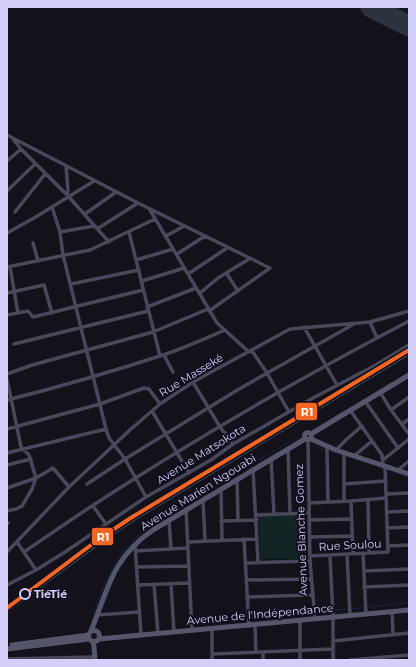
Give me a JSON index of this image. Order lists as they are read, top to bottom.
{
  "streets": {
    "street": [
      "Rue Masseké",
      "Avenue Matsokota",
      "Avenue Marien Ngouabi",
      "Avenue Blanche Gomez",
      "Rue Soulou",
      "Avenue de l'Indépendance"
    ]
  },
  "crossings": [
    ["Avenue Marien Ngouabi", "Avenue Blanche Gomez"],
    ["Avenue Blanche Gomez", "Rue Soulou"],
    ["Avenue Blanche Gomez", "Avenue de l'Indépendance"]
  ],
  "places": ["TiéTié"],
  "lines": ["transit line R1"]
}
